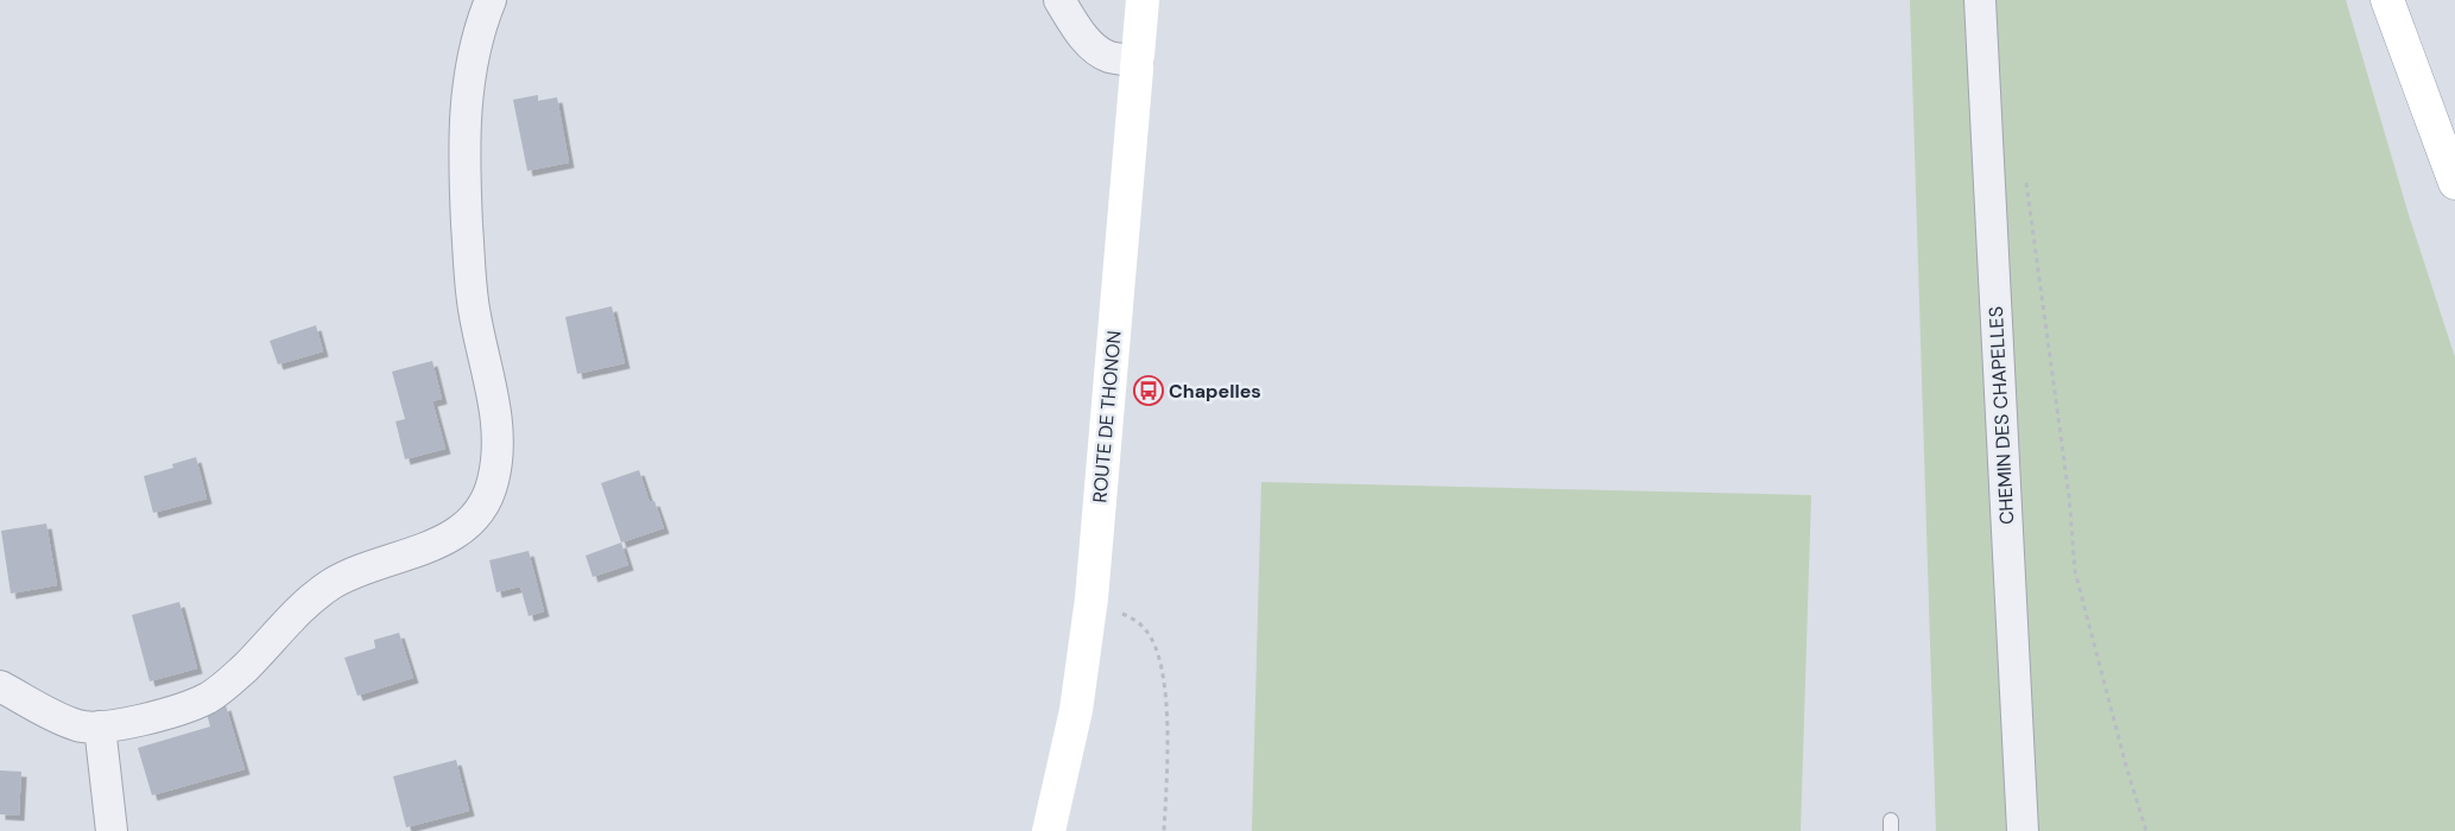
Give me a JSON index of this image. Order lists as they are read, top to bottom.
{
  "streets": {
    "main road": ["ROUTE DE THONON"],
    "street": ["CHEMIN DES CHAPELLES"]
  },
  "places": {
    "bus stop": ["Chapelles"]
  }
}
